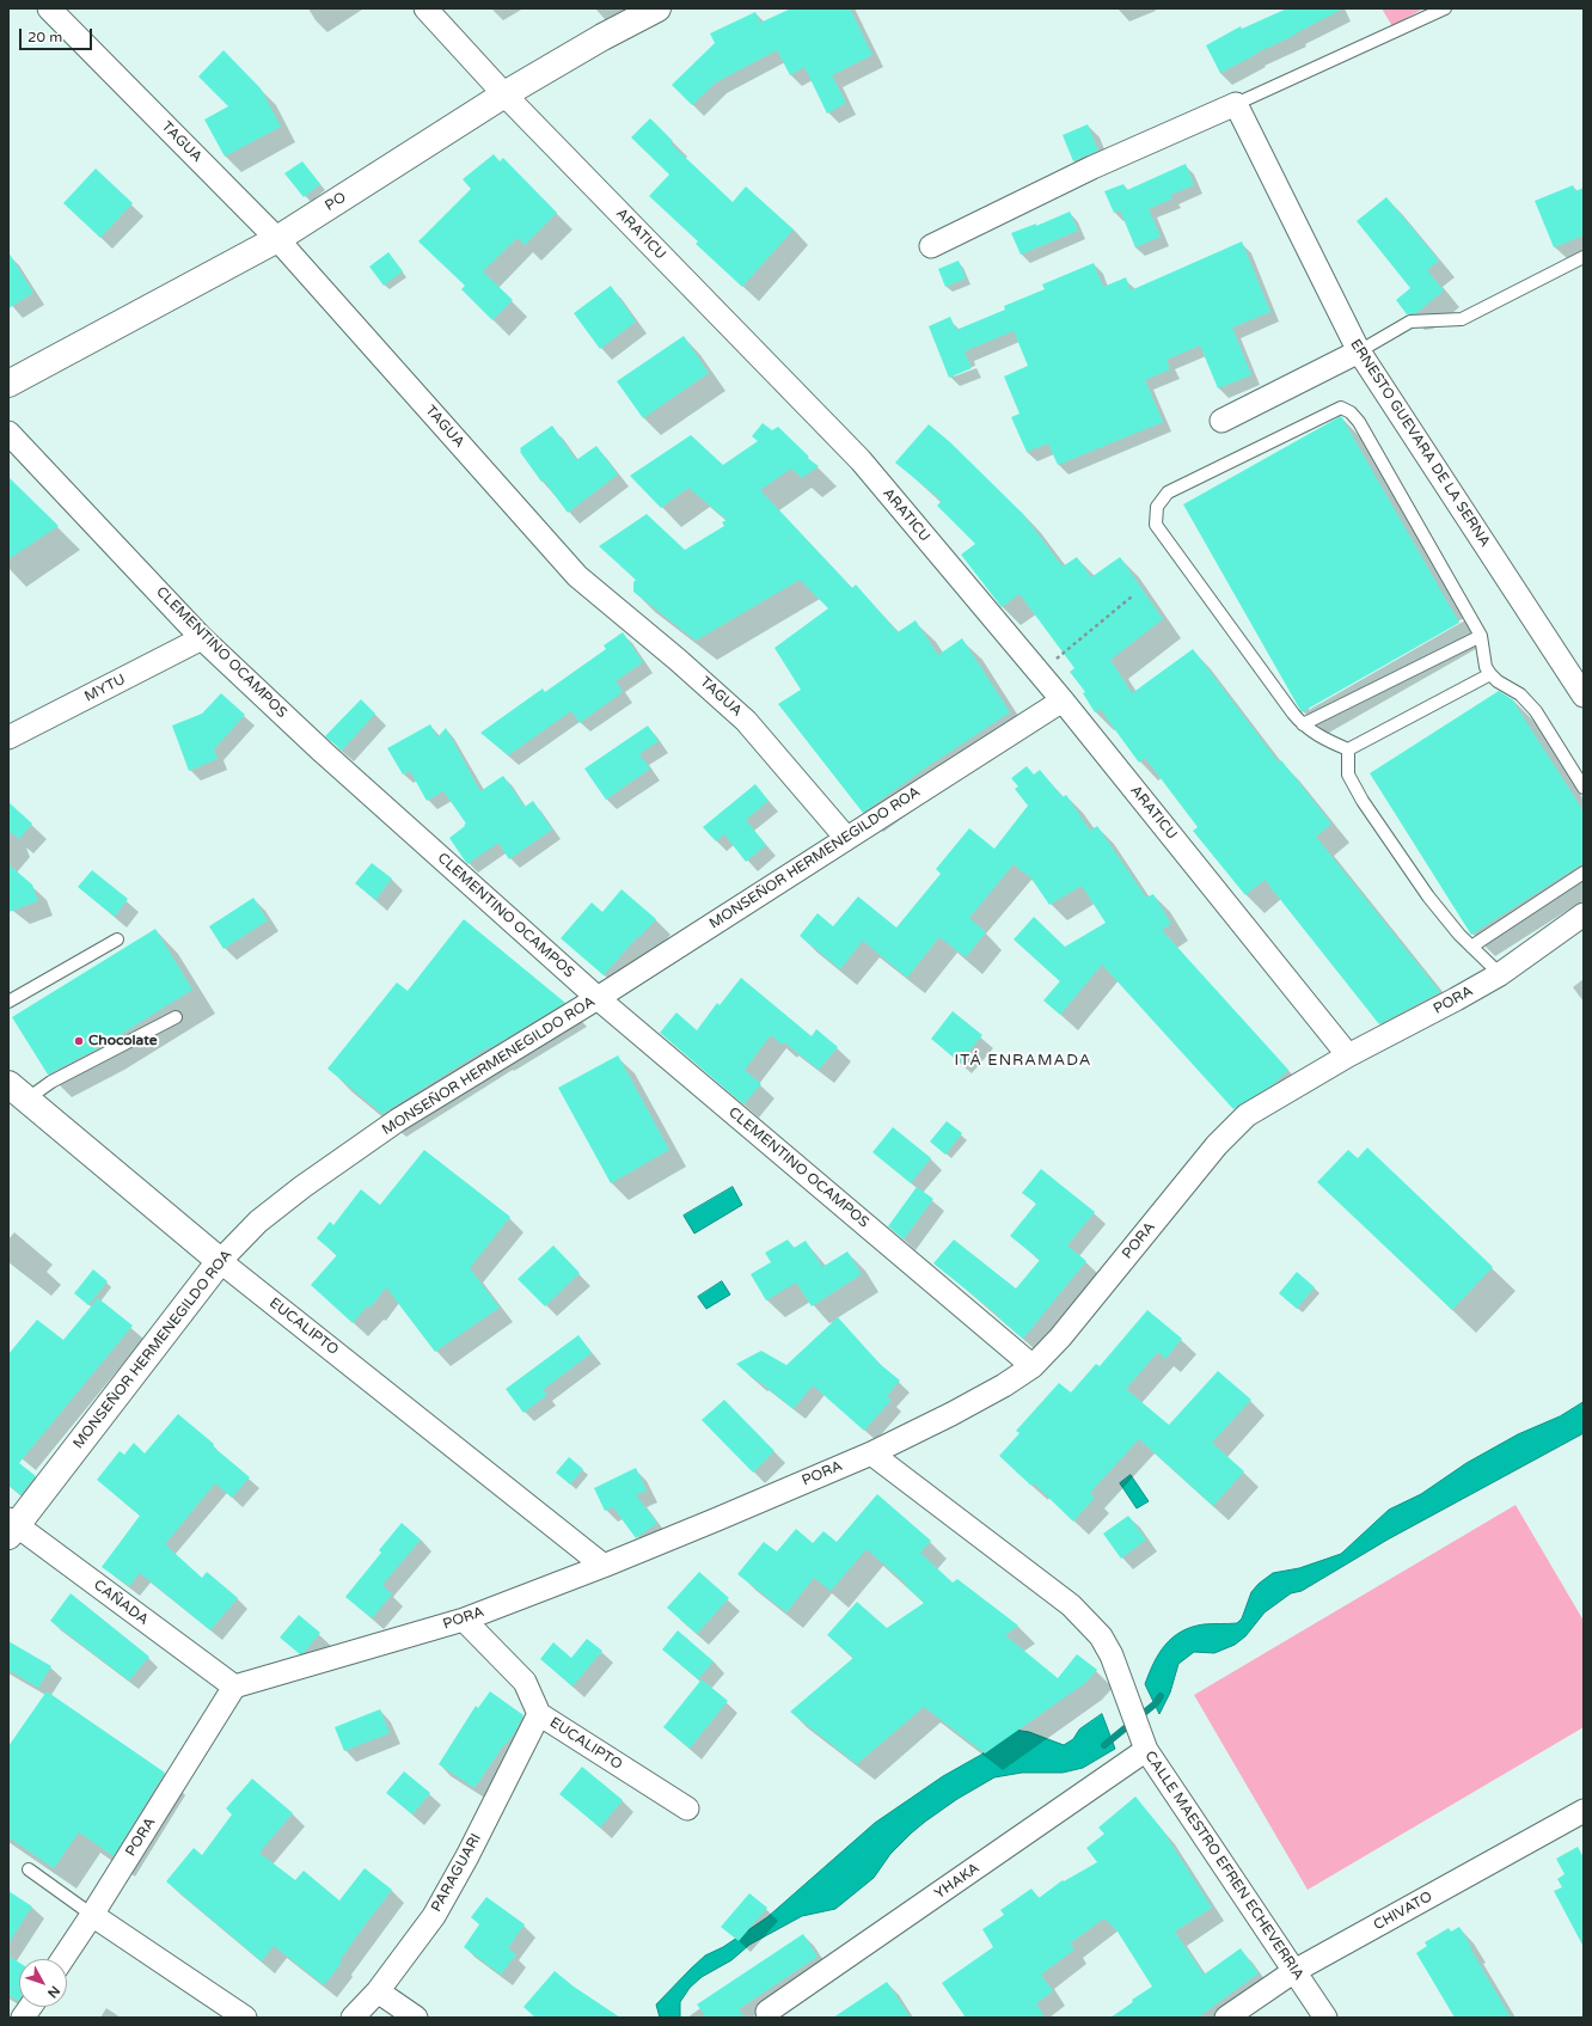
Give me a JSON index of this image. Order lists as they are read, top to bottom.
{
  "streets": {
    "street": [
      "TAGUA",
      "PO",
      "ARATICU",
      "ERNESTO GUEVARA DE LA SERNA",
      "CLEMENTINO OCAMPOS",
      "MYTU",
      "MONSEÑOR HERMENEGILDO ROA",
      "PORA",
      "EUCALIPTO",
      "CAÑADA",
      "CALLE MAESTRO EFREN ECHEVERRIA",
      "PARAGUARI",
      "YHAKA",
      "CHIVATO"
    ]
  },
  "crossings": [
    ["TAGUA", "PO"],
    ["TAGUA", "MONSEÑOR HERMENEGILDO ROA"],
    ["PO", "ARATICU"],
    ["ARATICU", "MONSEÑOR HERMENEGILDO ROA"],
    ["ARATICU", "PORA"],
    ["CLEMENTINO OCAMPOS", "MYTU"],
    ["CLEMENTINO OCAMPOS", "MONSEÑOR HERMENEGILDO ROA"],
    ["CLEMENTINO OCAMPOS", "PORA"],
    ["MONSEÑOR HERMENEGILDO ROA", "EUCALIPTO"],
    ["MONSEÑOR HERMENEGILDO ROA", "CAÑADA"],
    ["PORA", "EUCALIPTO"],
    ["PORA", "CAÑADA"],
    ["PORA", "CALLE MAESTRO EFREN ECHEVERRIA"],
    ["EUCALIPTO", "PARAGUARI"],
    ["CALLE MAESTRO EFREN ECHEVERRIA", "YHAKA"],
    ["CALLE MAESTRO EFREN ECHEVERRIA", "CHIVATO"]
  ],
  "districts": ["ITÁ ENRAMADA"],
  "places": ["Chocolate"],
  "scale_bar": "20 m",
  "north": "bottom right"
}
